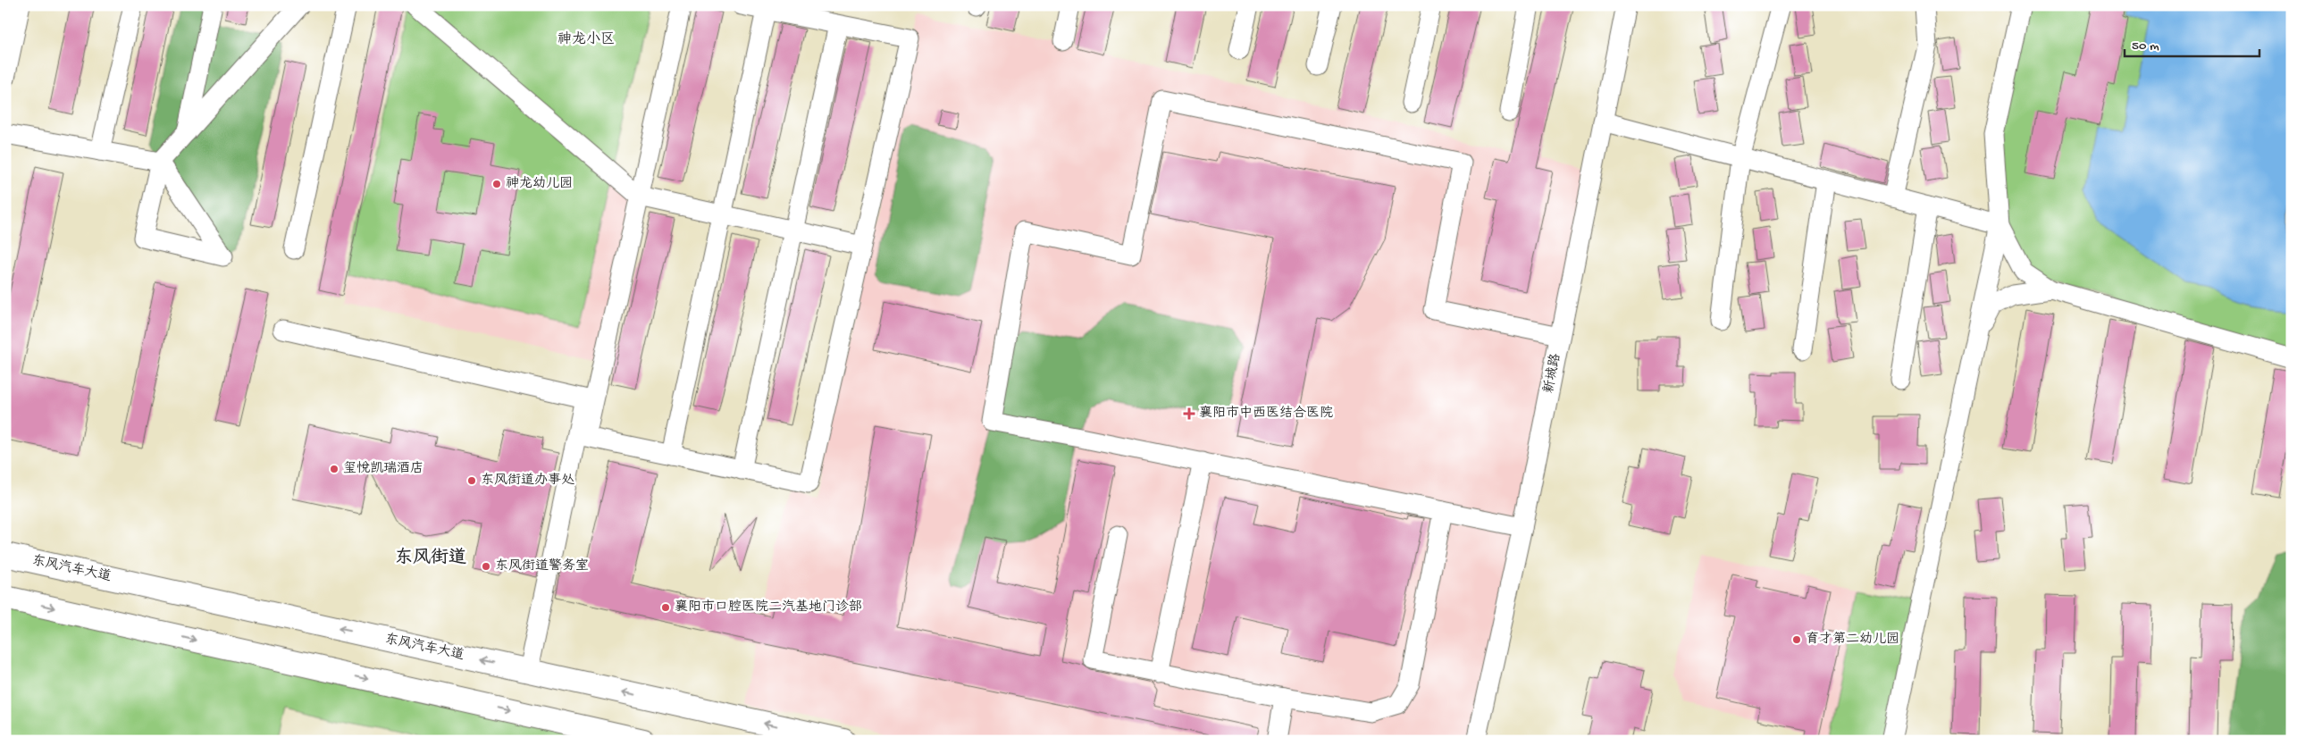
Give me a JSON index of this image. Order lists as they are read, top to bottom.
{
  "streets": {
    "main road": ["东风汽车大道"],
    "street": ["新城路"]
  },
  "districts": ["神龙小区", "东风街道"],
  "places": {
    "other": [
      "神龙幼儿园",
      "玺悦凯瑞酒店",
      "东风街道办事处",
      "东风街道警务室",
      "襄阳市口腔医院二汽基地门诊部",
      "育才第二幼儿园"
    ],
    "health": ["襄阳市中西医结合医院"]
  },
  "scale_bar": "50 m"
}
